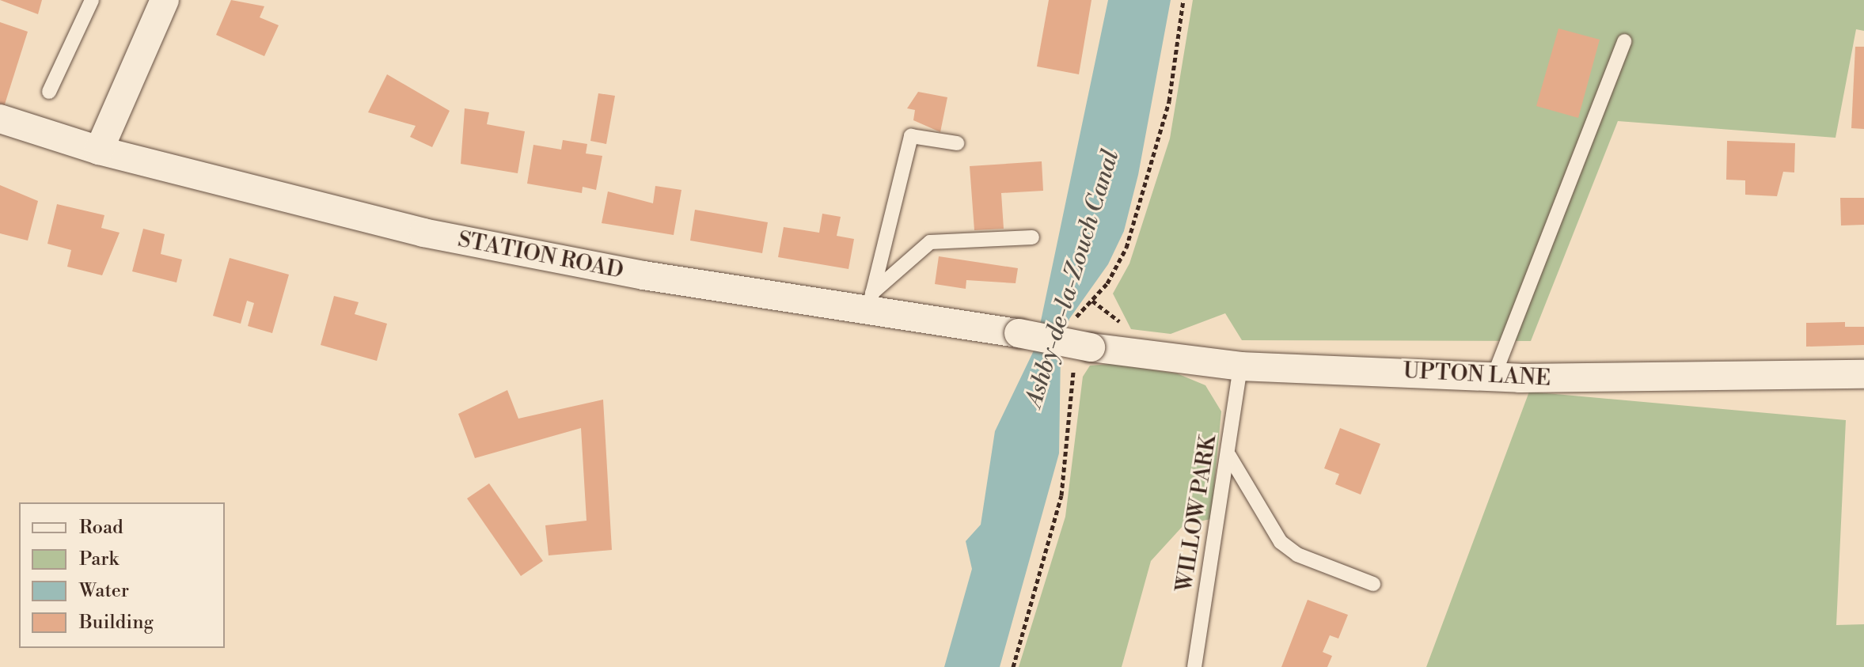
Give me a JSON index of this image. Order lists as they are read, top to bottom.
{
  "streets": {
    "street": ["STATION ROAD", "UPTON LANE"],
    "lane": ["WILLOW PARK"]
  },
  "crossings": [
    ["STATION ROAD", "UPTON LANE"],
    ["UPTON LANE", "WILLOW PARK"]
  ],
  "water": ["Ashby-de-la-Zouch Canal"],
  "legend": [
    "Road",
    "Park",
    "Water",
    "Building"
  ]
}
